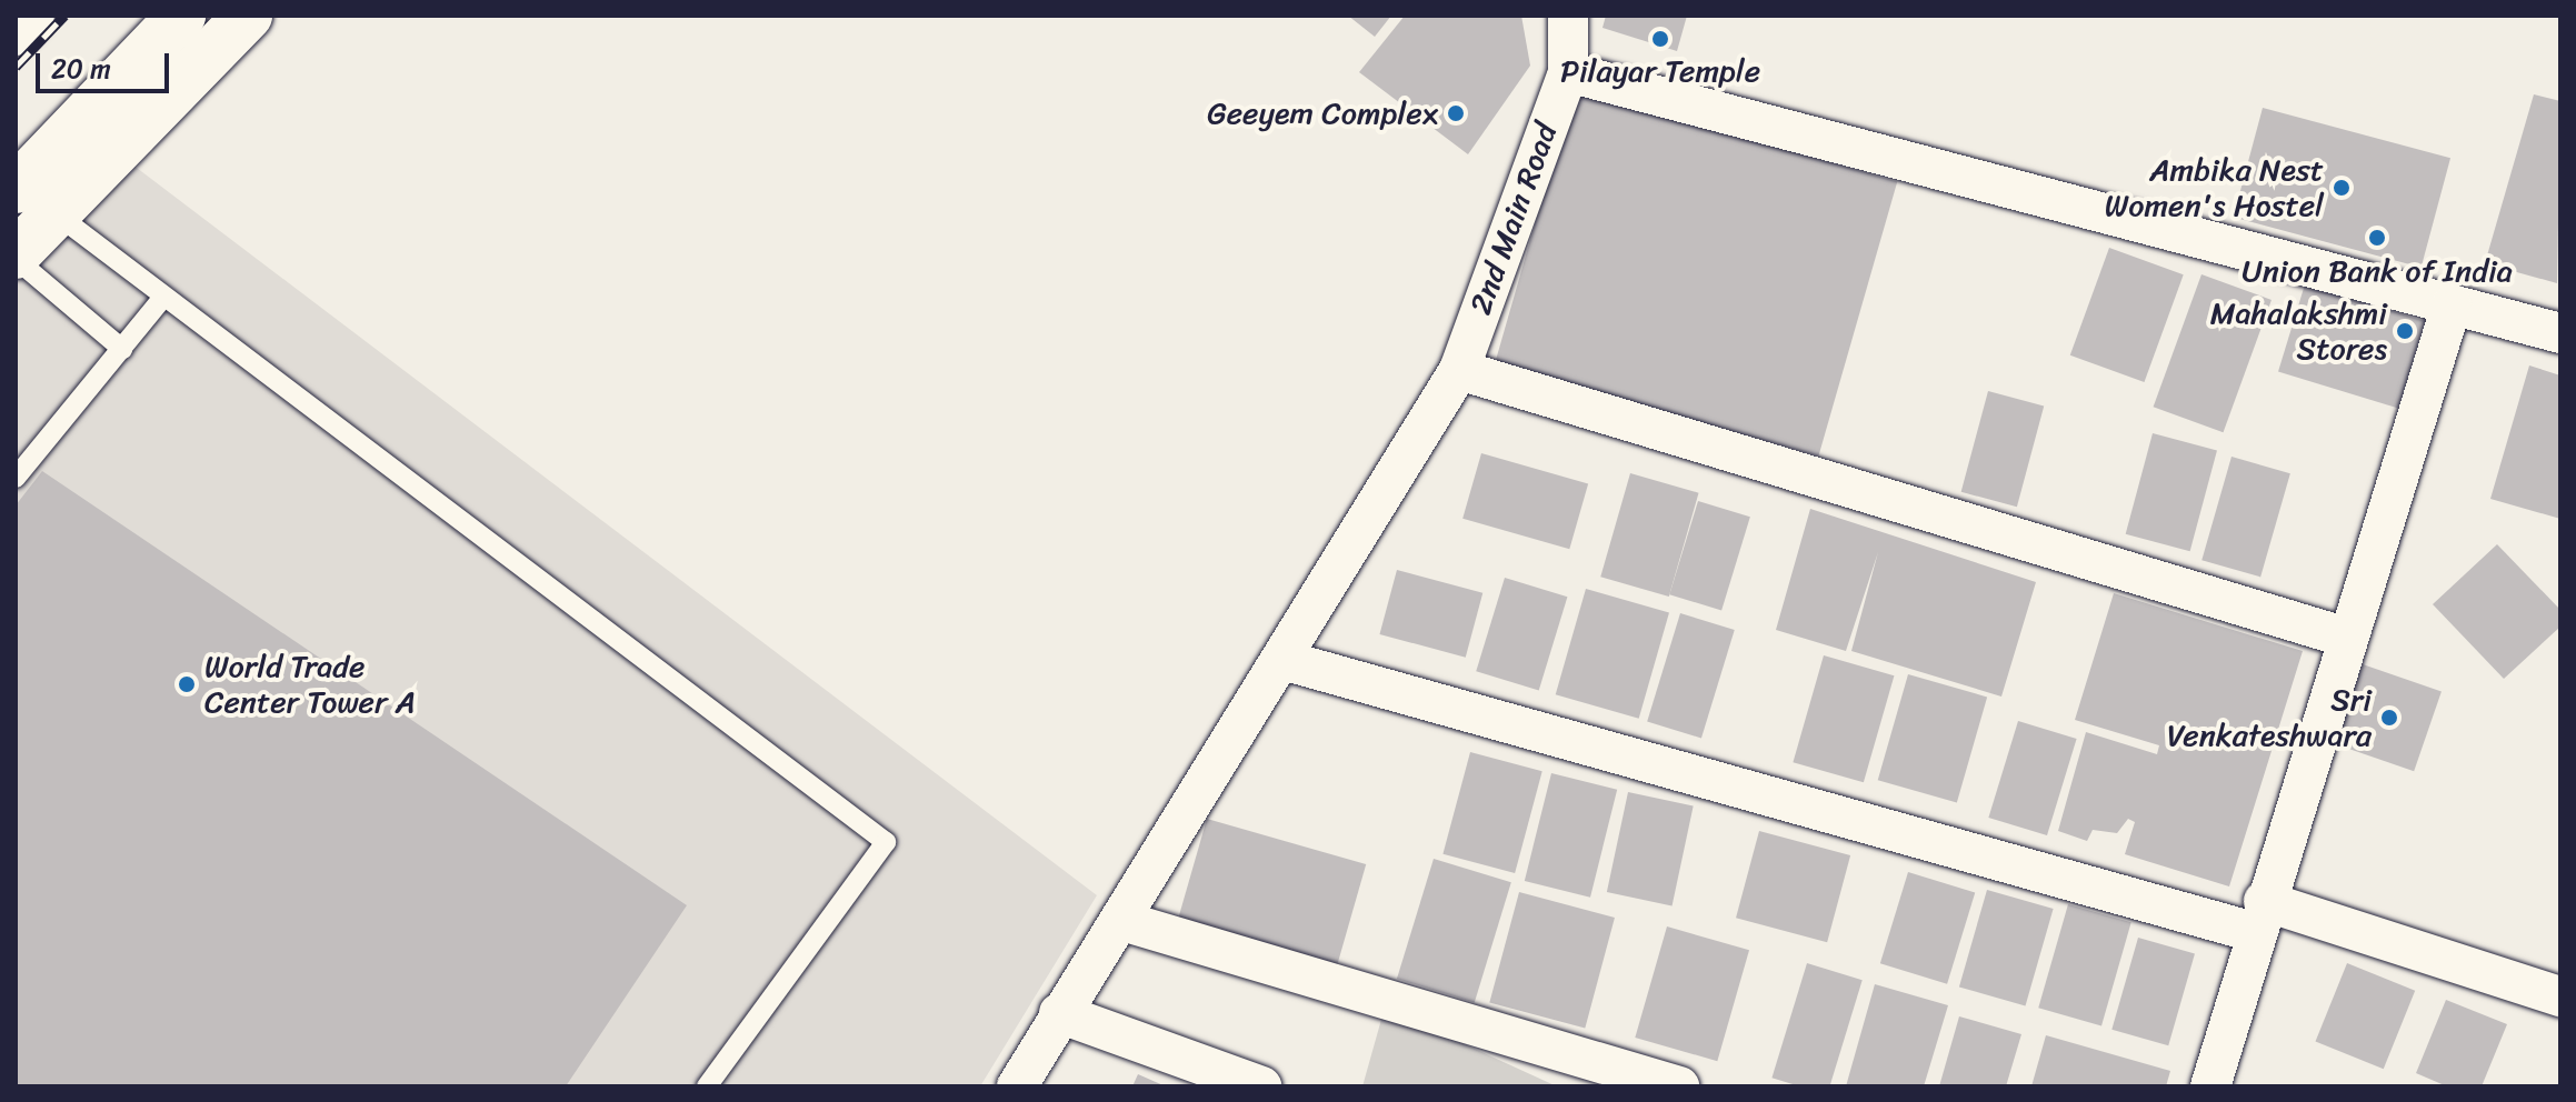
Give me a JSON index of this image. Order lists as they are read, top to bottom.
{
  "streets": {
    "street": ["2nd Main Road"]
  },
  "places": [
    "Pilayar Temple",
    "Geeyem Complex",
    "Ambika Nest Women's Hostel",
    "Union Bank of India",
    "Mahalakshmi Stores",
    "World Trade Center Tower A",
    "Sri Venkateshwara"
  ],
  "scale_bar": "20 m"
}
